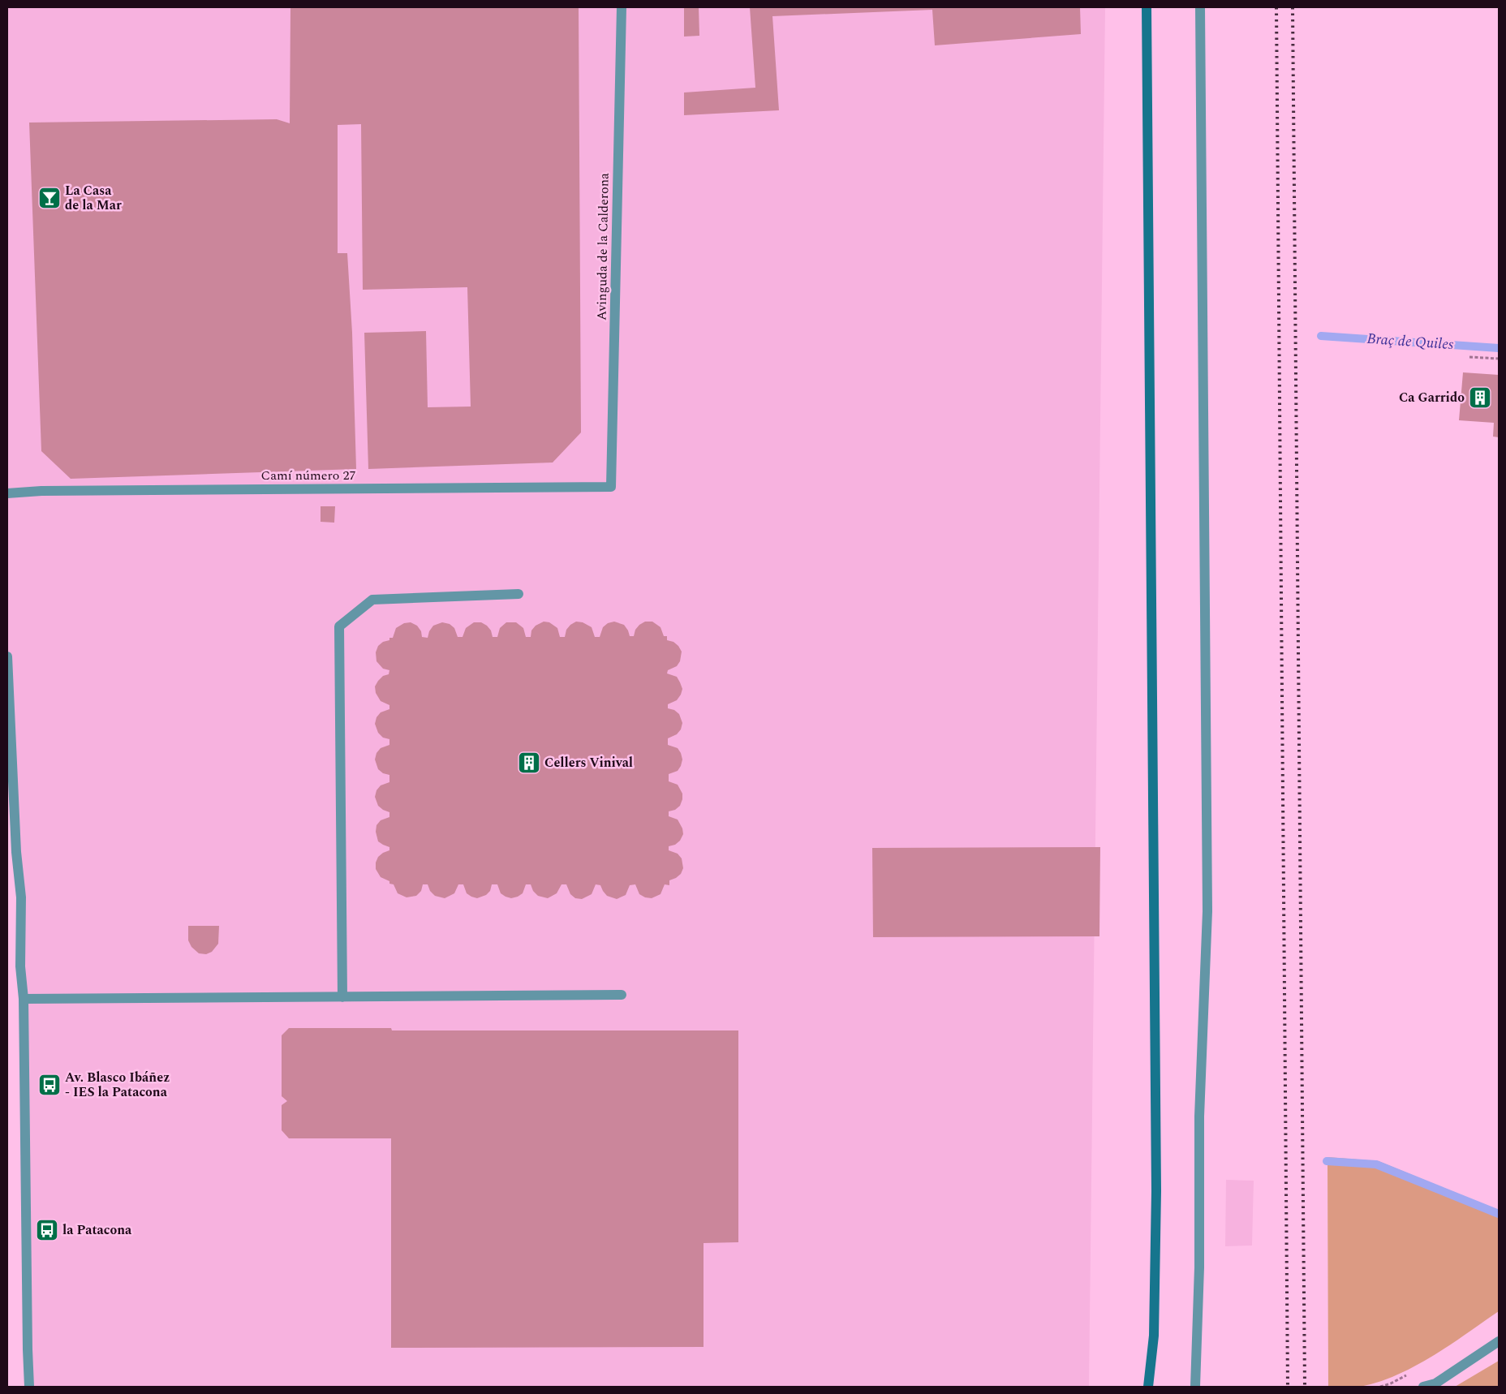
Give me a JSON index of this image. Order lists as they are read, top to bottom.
{
  "streets": {
    "street": ["Avinguda de la Calderona", "Camí número 27"]
  },
  "crossings": [
    ["Avinguda de la Calderona", "Camí número 27"]
  ],
  "water": ["Braç de Quiles"],
  "places": {
    "bar": ["La Casa de la Mar"],
    "building": ["Ca Garrido", "Cellers Vinival"],
    "bus stop": ["Av. Blasco Ibáñez - IES la Patacona", "la Patacona"]
  }
}
